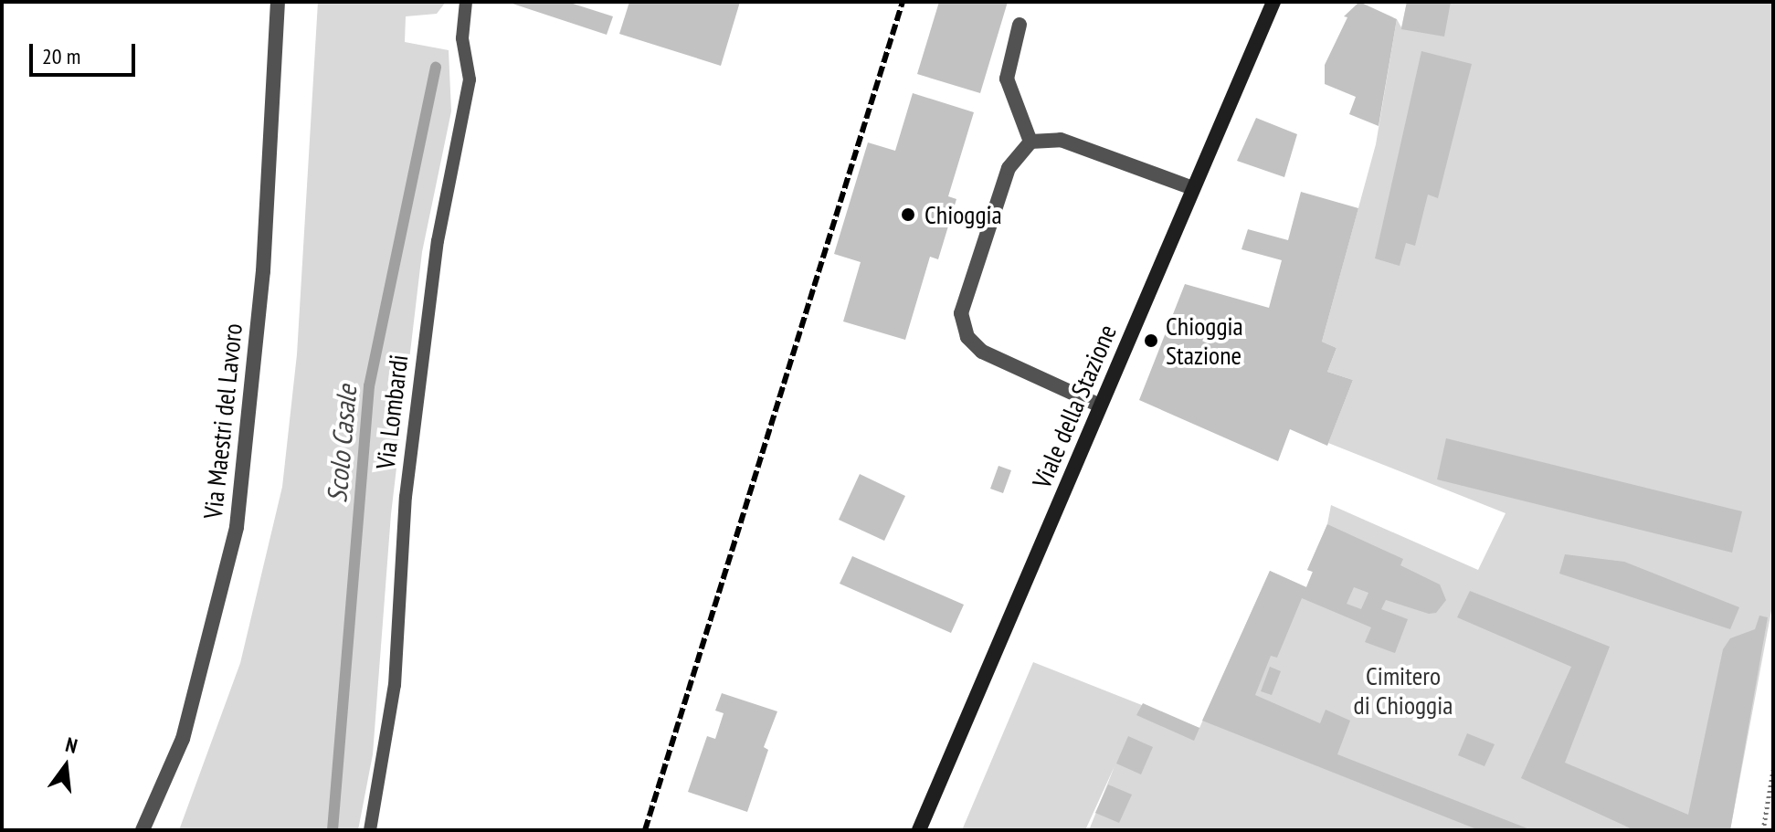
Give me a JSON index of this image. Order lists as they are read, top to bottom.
{
  "streets": {
    "street": ["Viale della Stazione", "Via Maestri del Lavoro"],
    "lane": ["Via Lombardi"]
  },
  "water": ["Scolo Casale"],
  "parks": ["Cimitero di Chioggia"],
  "places": ["Chioggia", "Chioggia Stazione"],
  "scale_bar": "20 m",
  "north": "top"
}
